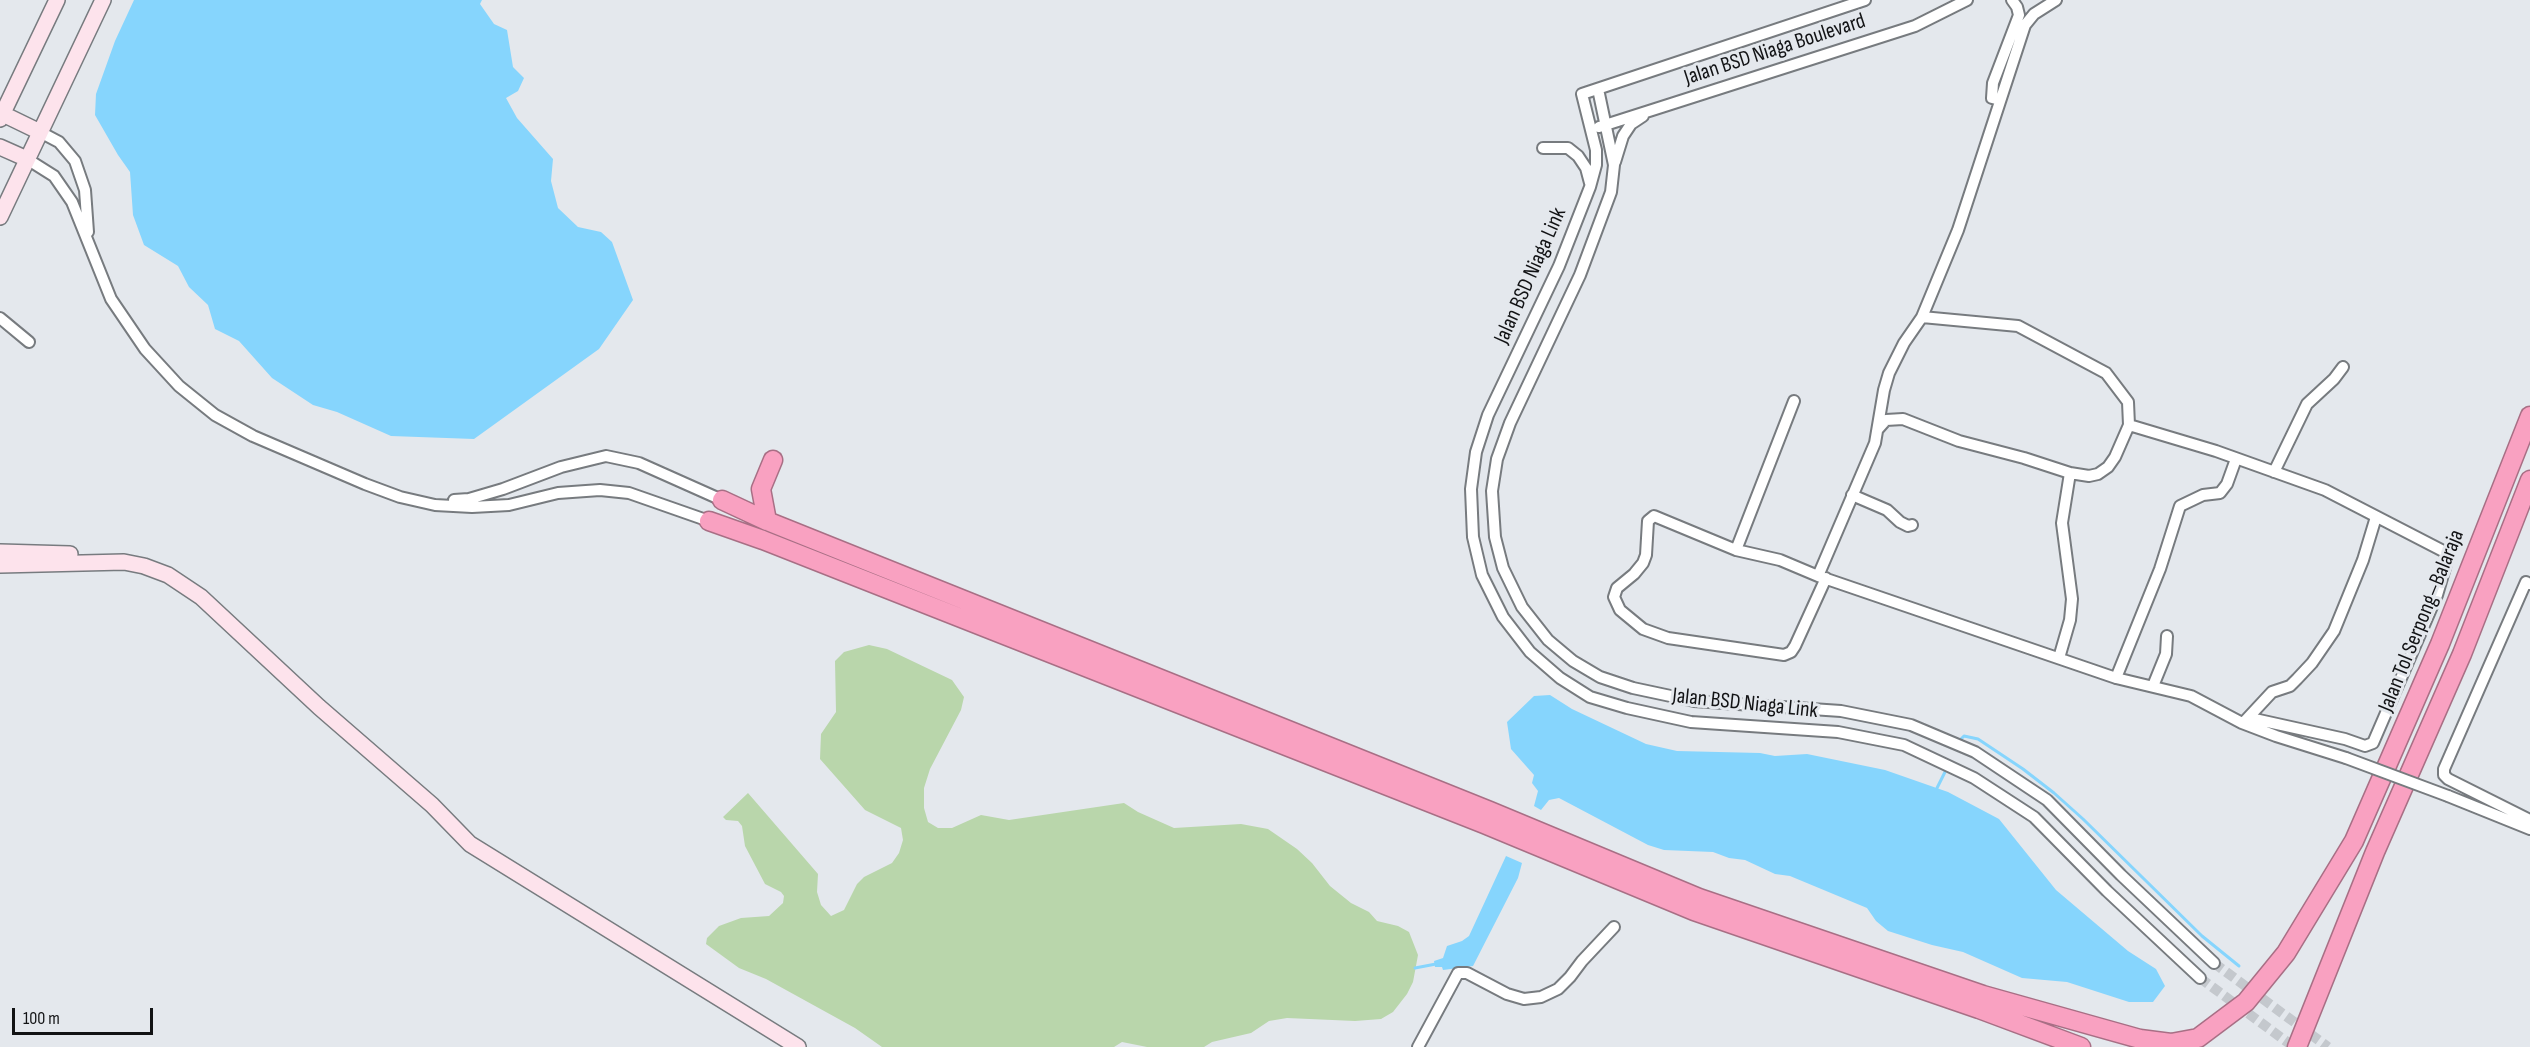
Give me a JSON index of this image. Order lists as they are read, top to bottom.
{
  "streets": {
    "highway": ["Jalan Tol Serpong–Balaraja"],
    "street": ["Jalan BSD Niaga Boulevard", "Jalan BSD Niaga Link"]
  },
  "crossings": [
    ["Jalan BSD Niaga Boulevard", "Jalan BSD Niaga Link"]
  ],
  "scale_bar": "100 m"
}
